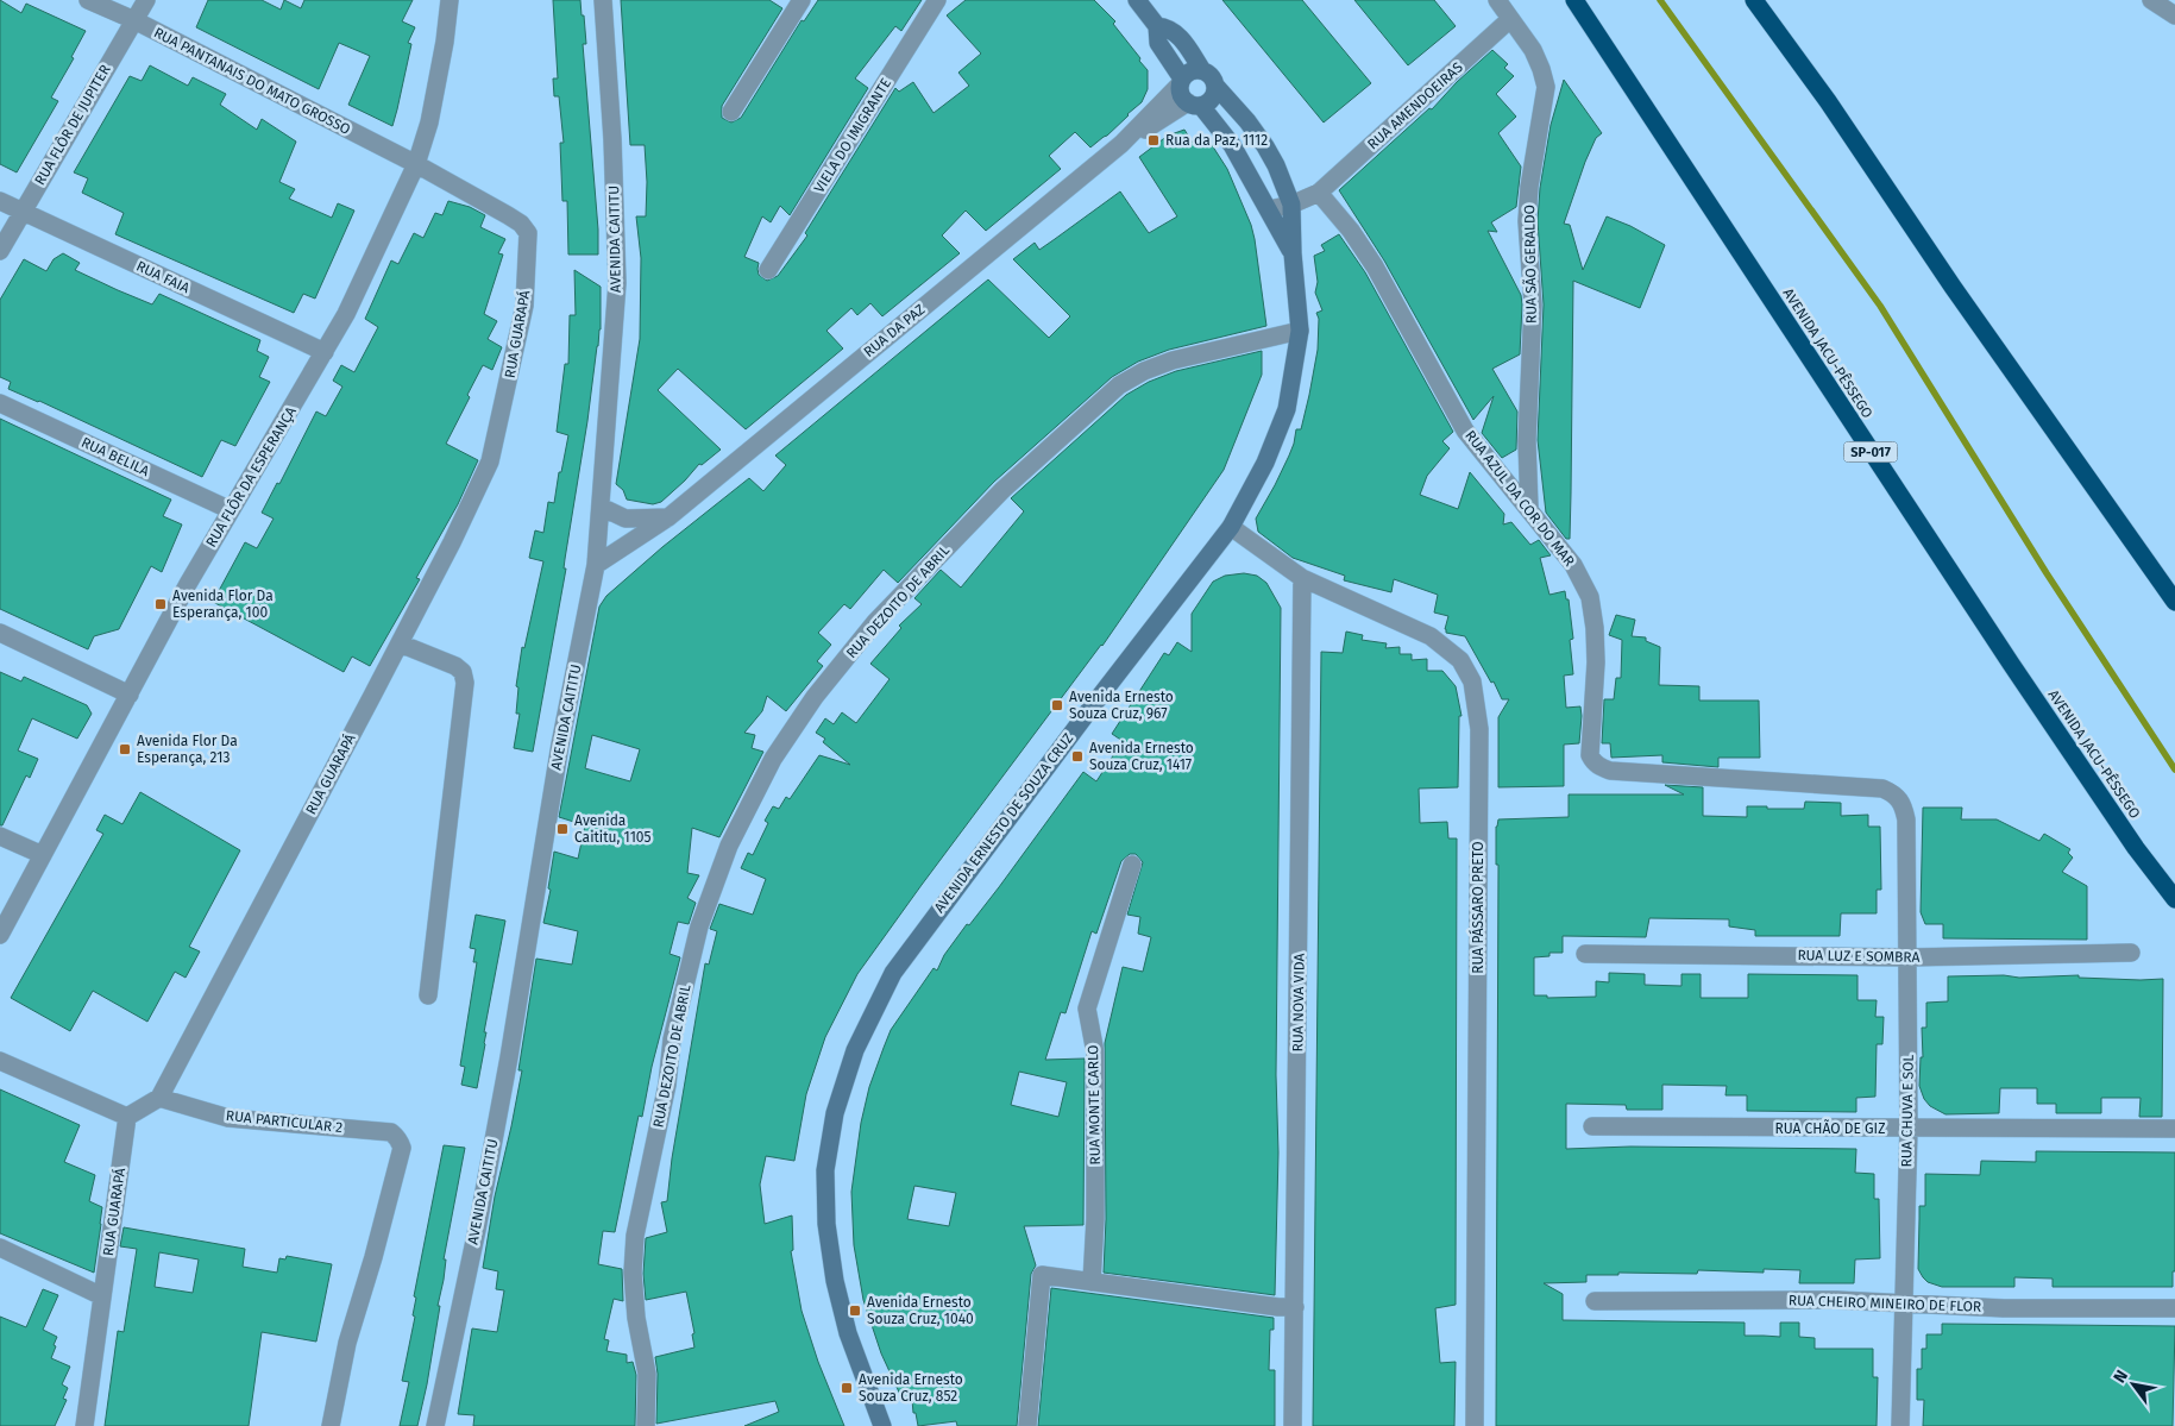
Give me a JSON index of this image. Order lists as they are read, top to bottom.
{
  "streets": {
    "highway": ["AVENIDA JACU-PÊSSEGO", "SP-017"],
    "street": [
      "RUA PANTANAIS DO MATO GROSSO",
      "RUA AMENDOEIRAS",
      "RUA FLÔR DE JUPITER",
      "VIELA DO IMIGRANTE",
      "AVENIDA CAITITU",
      "RUA SÃO GERALDO",
      "RUA FAIA",
      "RUA DA PAZ",
      "RUA GUARAPÁ",
      "RUA BELILA",
      "RUA FLÔR DA ESPERANÇA",
      "RUA AZUL DA COR DO MAR",
      "RUA DEZOITO DE ABRIL",
      "AVENIDA ERNESTO DE SOUZA CRUZ",
      "RUA PÁSSARO PRETO",
      "RUA LUZ E SOMBRA",
      "RUA NOVA VIDA",
      "RUA MONTE CARLO",
      "RUA CHUVA E SOL",
      "RUA PARTICULAR 2",
      "RUA CHÃO DE GIZ",
      "RUA CHEIRO MINEIRO DE FLOR"
    ]
  },
  "crossings": [
    ["RUA PANTANAIS DO MATO GROSSO", "RUA FLÔR DE JUPITER"],
    ["RUA PANTANAIS DO MATO GROSSO", "RUA GUARAPÁ"],
    ["RUA PANTANAIS DO MATO GROSSO", "RUA FLÔR DA ESPERANÇA"],
    ["RUA AMENDOEIRAS", "RUA SÃO GERALDO"],
    ["RUA AMENDOEIRAS", "RUA AZUL DA COR DO MAR"],
    ["RUA FLÔR DE JUPITER", "RUA FAIA"],
    ["AVENIDA CAITITU", "RUA DA PAZ"],
    ["RUA SÃO GERALDO", "RUA AZUL DA COR DO MAR"],
    ["RUA FAIA", "RUA FLÔR DA ESPERANÇA"],
    ["RUA DA PAZ", "AVENIDA ERNESTO DE SOUZA CRUZ"],
    ["RUA GUARAPÁ", "RUA FLÔR DA ESPERANÇA"],
    ["RUA GUARAPÁ", "RUA PARTICULAR 2"],
    ["RUA BELILA", "RUA FLÔR DA ESPERANÇA"],
    ["RUA AZUL DA COR DO MAR", "RUA CHUVA E SOL"],
    ["RUA DEZOITO DE ABRIL", "AVENIDA ERNESTO DE SOUZA CRUZ"],
    ["AVENIDA ERNESTO DE SOUZA CRUZ", "RUA PÁSSARO PRETO"],
    ["RUA PÁSSARO PRETO", "RUA NOVA VIDA"],
    ["RUA LUZ E SOMBRA", "RUA CHUVA E SOL"],
    ["RUA CHUVA E SOL", "RUA CHÃO DE GIZ"],
    ["RUA CHUVA E SOL", "RUA CHEIRO MINEIRO DE FLOR"]
  ],
  "places": {
    "transit": [
      "Rua da Paz, 1112",
      "Avenida Flor Da Esperança, 100",
      "Avenida Ernesto Souza Cruz, 967",
      "Avenida Flor Da Esperança, 213",
      "Avenida Ernesto Souza Cruz, 1417",
      "Avenida Caititu, 1105",
      "Avenida Ernesto Souza Cruz, 1040",
      "Avenida Ernesto Souza Cruz, 852"
    ]
  },
  "north": "top left"
}
